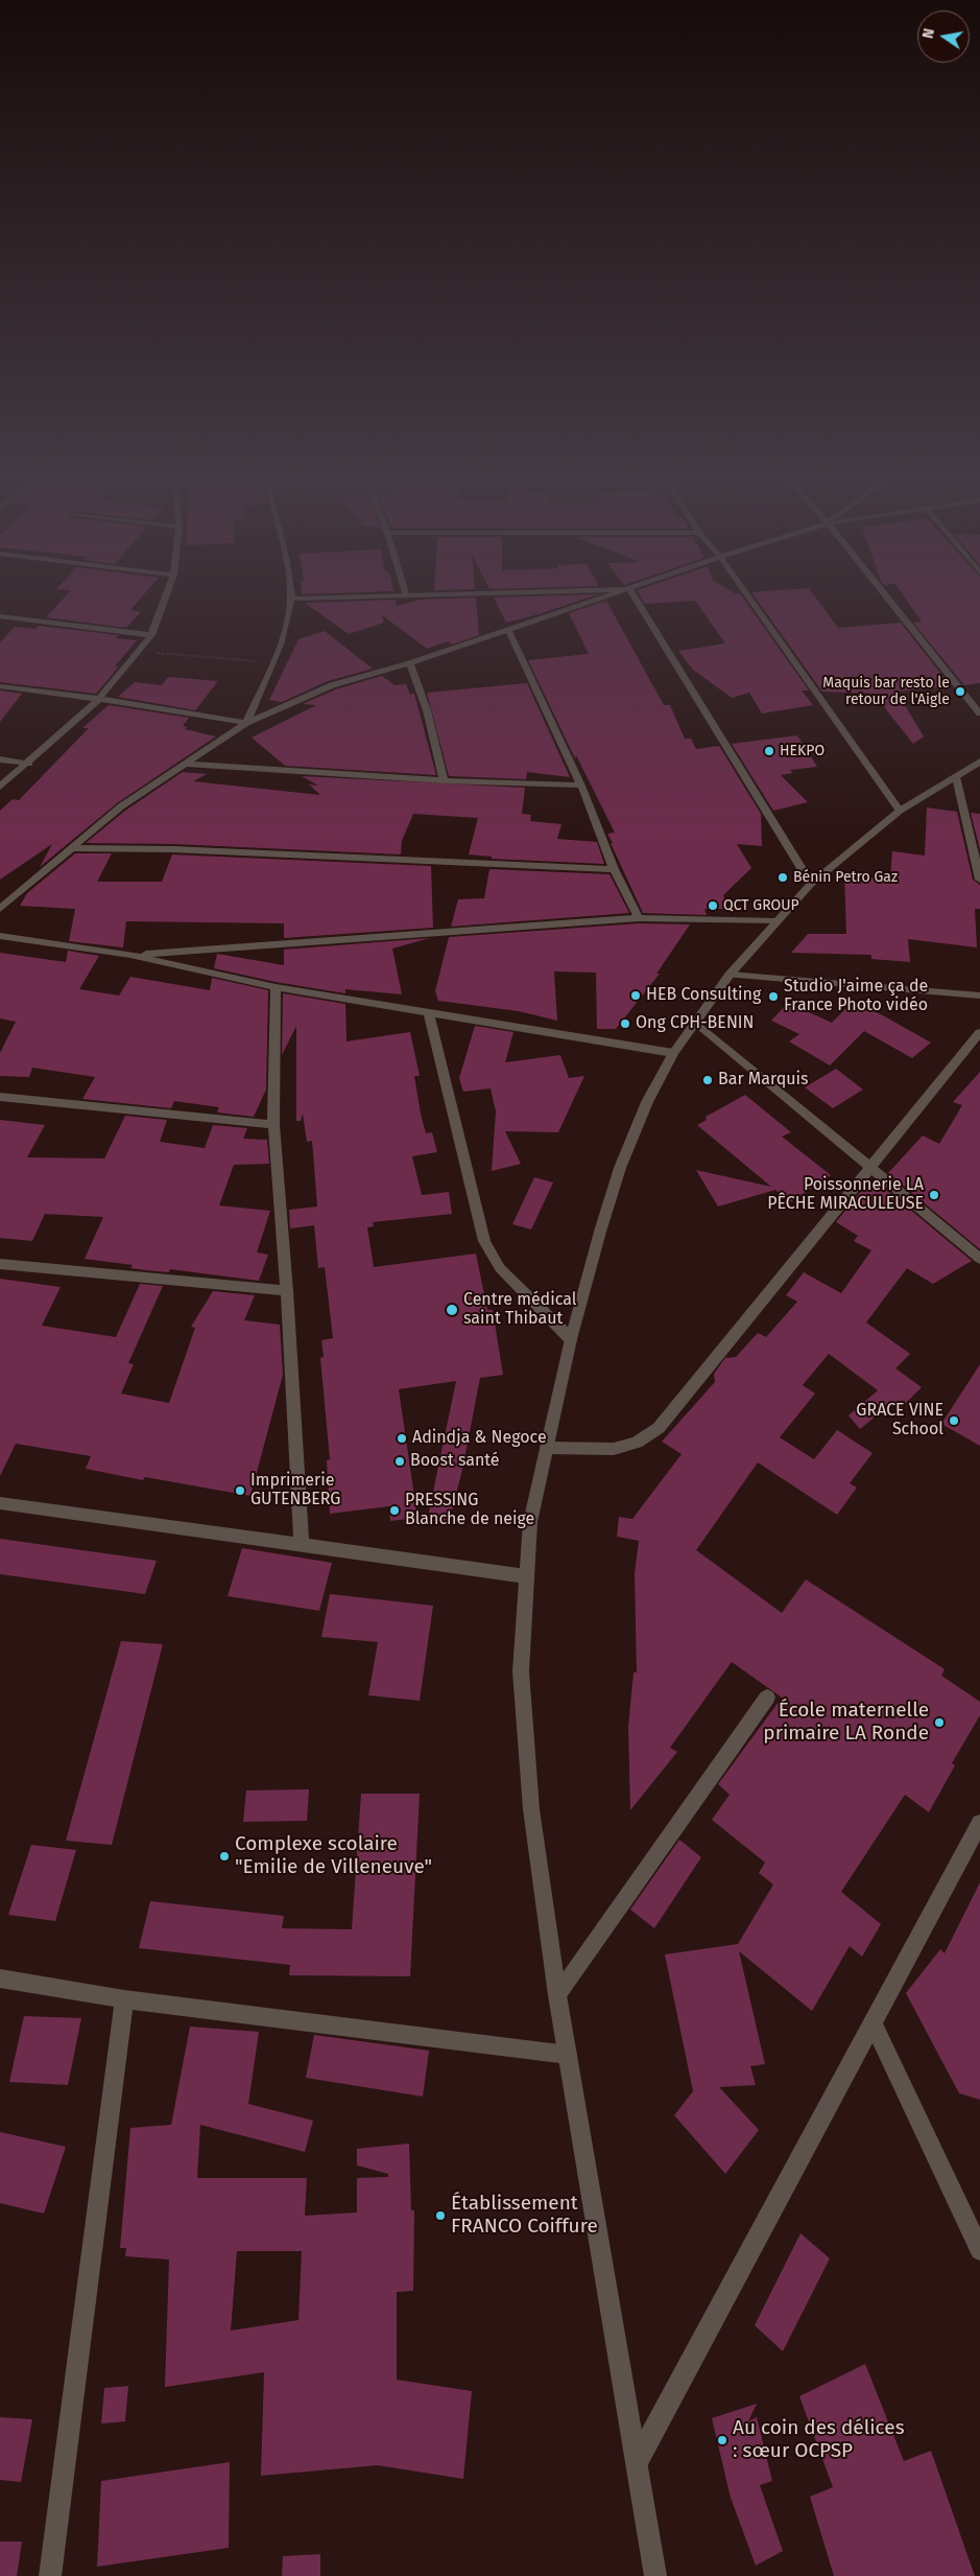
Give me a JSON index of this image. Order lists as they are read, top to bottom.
{
  "places": [
    "Maquis bar resto le retour de l'Aigle",
    "HEKPO",
    "Bénin Petro Gaz",
    "QCT GROUP",
    "HEB Consulting",
    "Studio J'aime ça de France Photo vidéo",
    "Ong CPH-BENIN",
    "Bar Marquis",
    "Poissonnerie LA PÊCHE MIRACULEUSE",
    "Centre médical saint Thibaut",
    "GRACE VINE School",
    "Adindja & Negoce",
    "Boost santé",
    "Imprimerie GUTENBERG",
    "PRESSING Blanche de neige",
    "École maternelle primaire LA Ronde",
    "Complexe scolaire \"Emilie de Villeneuve\"",
    "Établissement FRANCO Coiffure",
    "Au coin des délices : sœur OCPSP"
  ],
  "north": "left"
}
